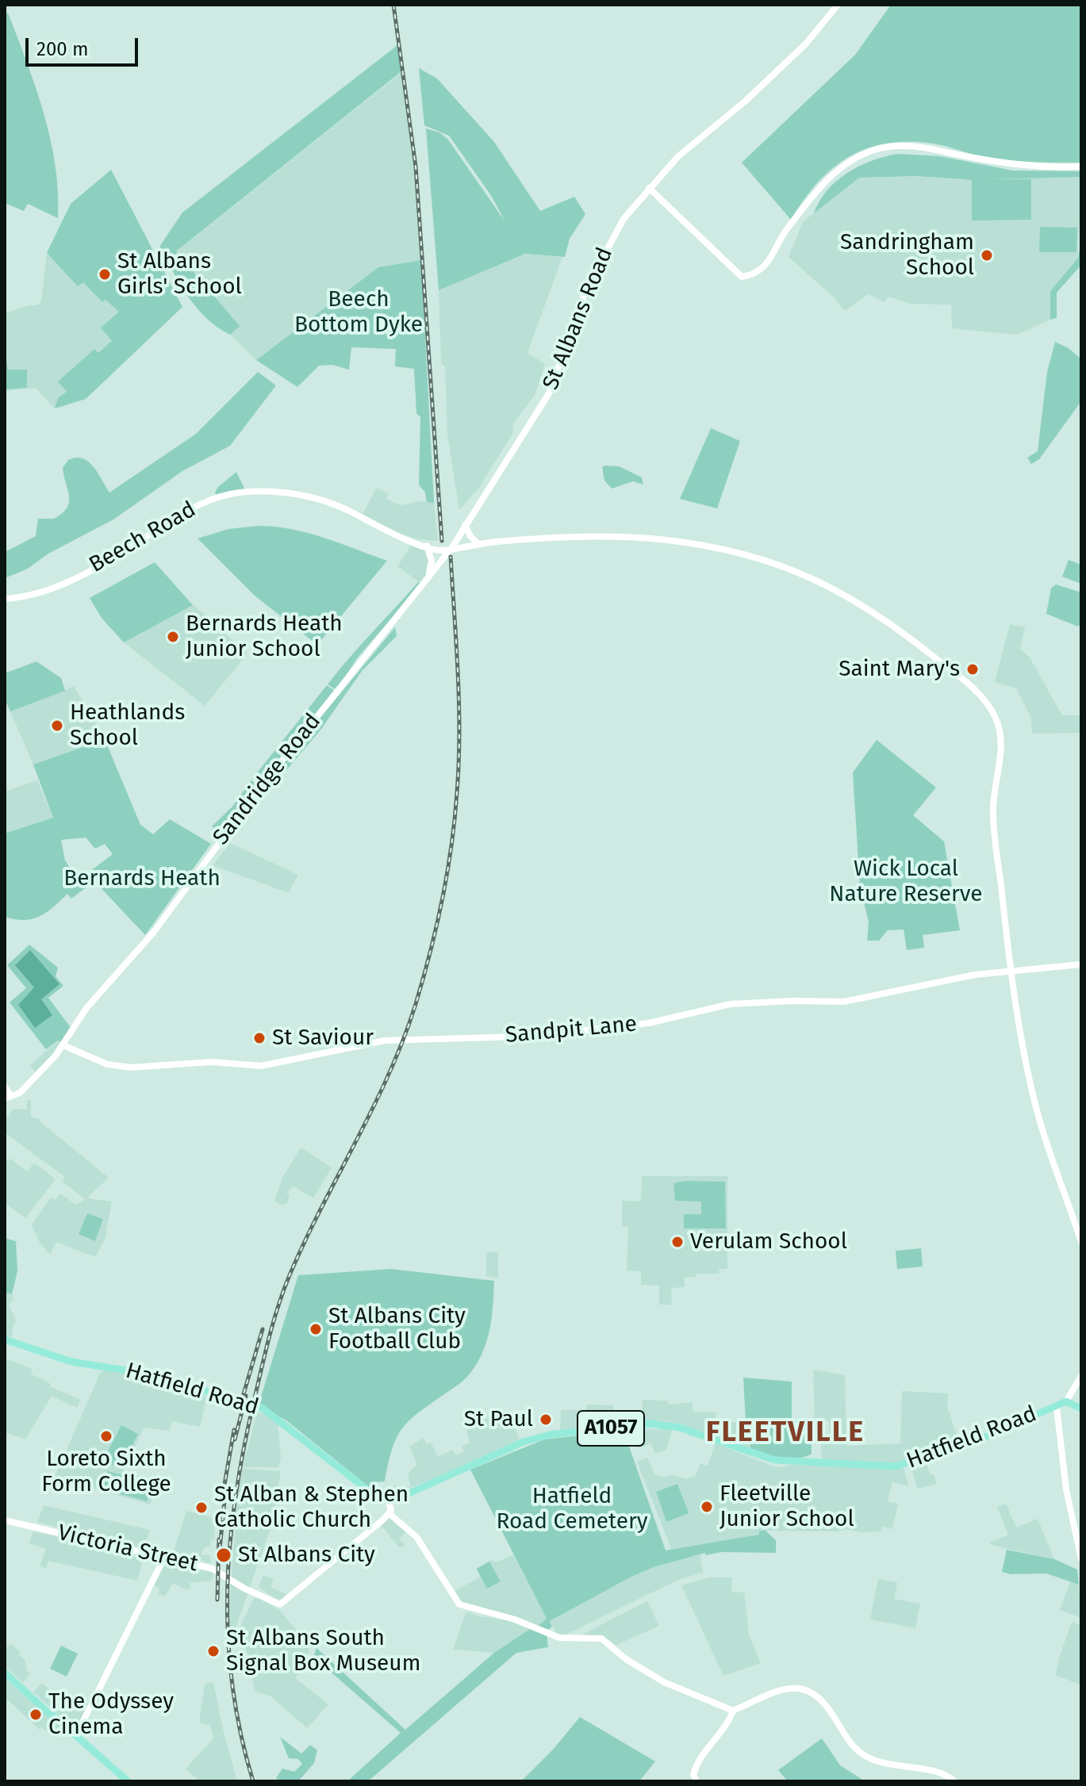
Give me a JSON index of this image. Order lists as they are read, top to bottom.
{
  "streets": {
    "main road": ["Hatfield Road", "A1057"],
    "street": [
      "St Albans Road",
      "Beech Road",
      "Sandridge Road",
      "Sandpit Lane",
      "Victoria Street"
    ]
  },
  "crossings": [
    ["St Albans Road", "Beech Road"],
    ["St Albans Road", "Sandridge Road"],
    ["Beech Road", "Sandridge Road"],
    ["Beech Road", "Sandpit Lane"],
    ["Sandridge Road", "Sandpit Lane"]
  ],
  "districts": ["FLEETVILLE"],
  "parks": [
    "Beech Bottom Dyke",
    "Wick Local Nature Reserve",
    "Bernards Heath",
    "Hatfield Road Cemetery"
  ],
  "places": [
    "Sandringham School",
    "St Albans Girls' School",
    "Bernards Heath Junior School",
    "Saint Mary's",
    "Heathlands School",
    "St Saviour",
    "Verulam School",
    "St Albans City Football Club",
    "St Paul",
    "Loreto Sixth Form College",
    "Fleetville Junior School",
    "St Alban & Stephen Catholic Church",
    "St Albans City",
    "St Albans South Signal Box Museum",
    "The Odyssey Cinema"
  ],
  "scale_bar": "200 m"
}
